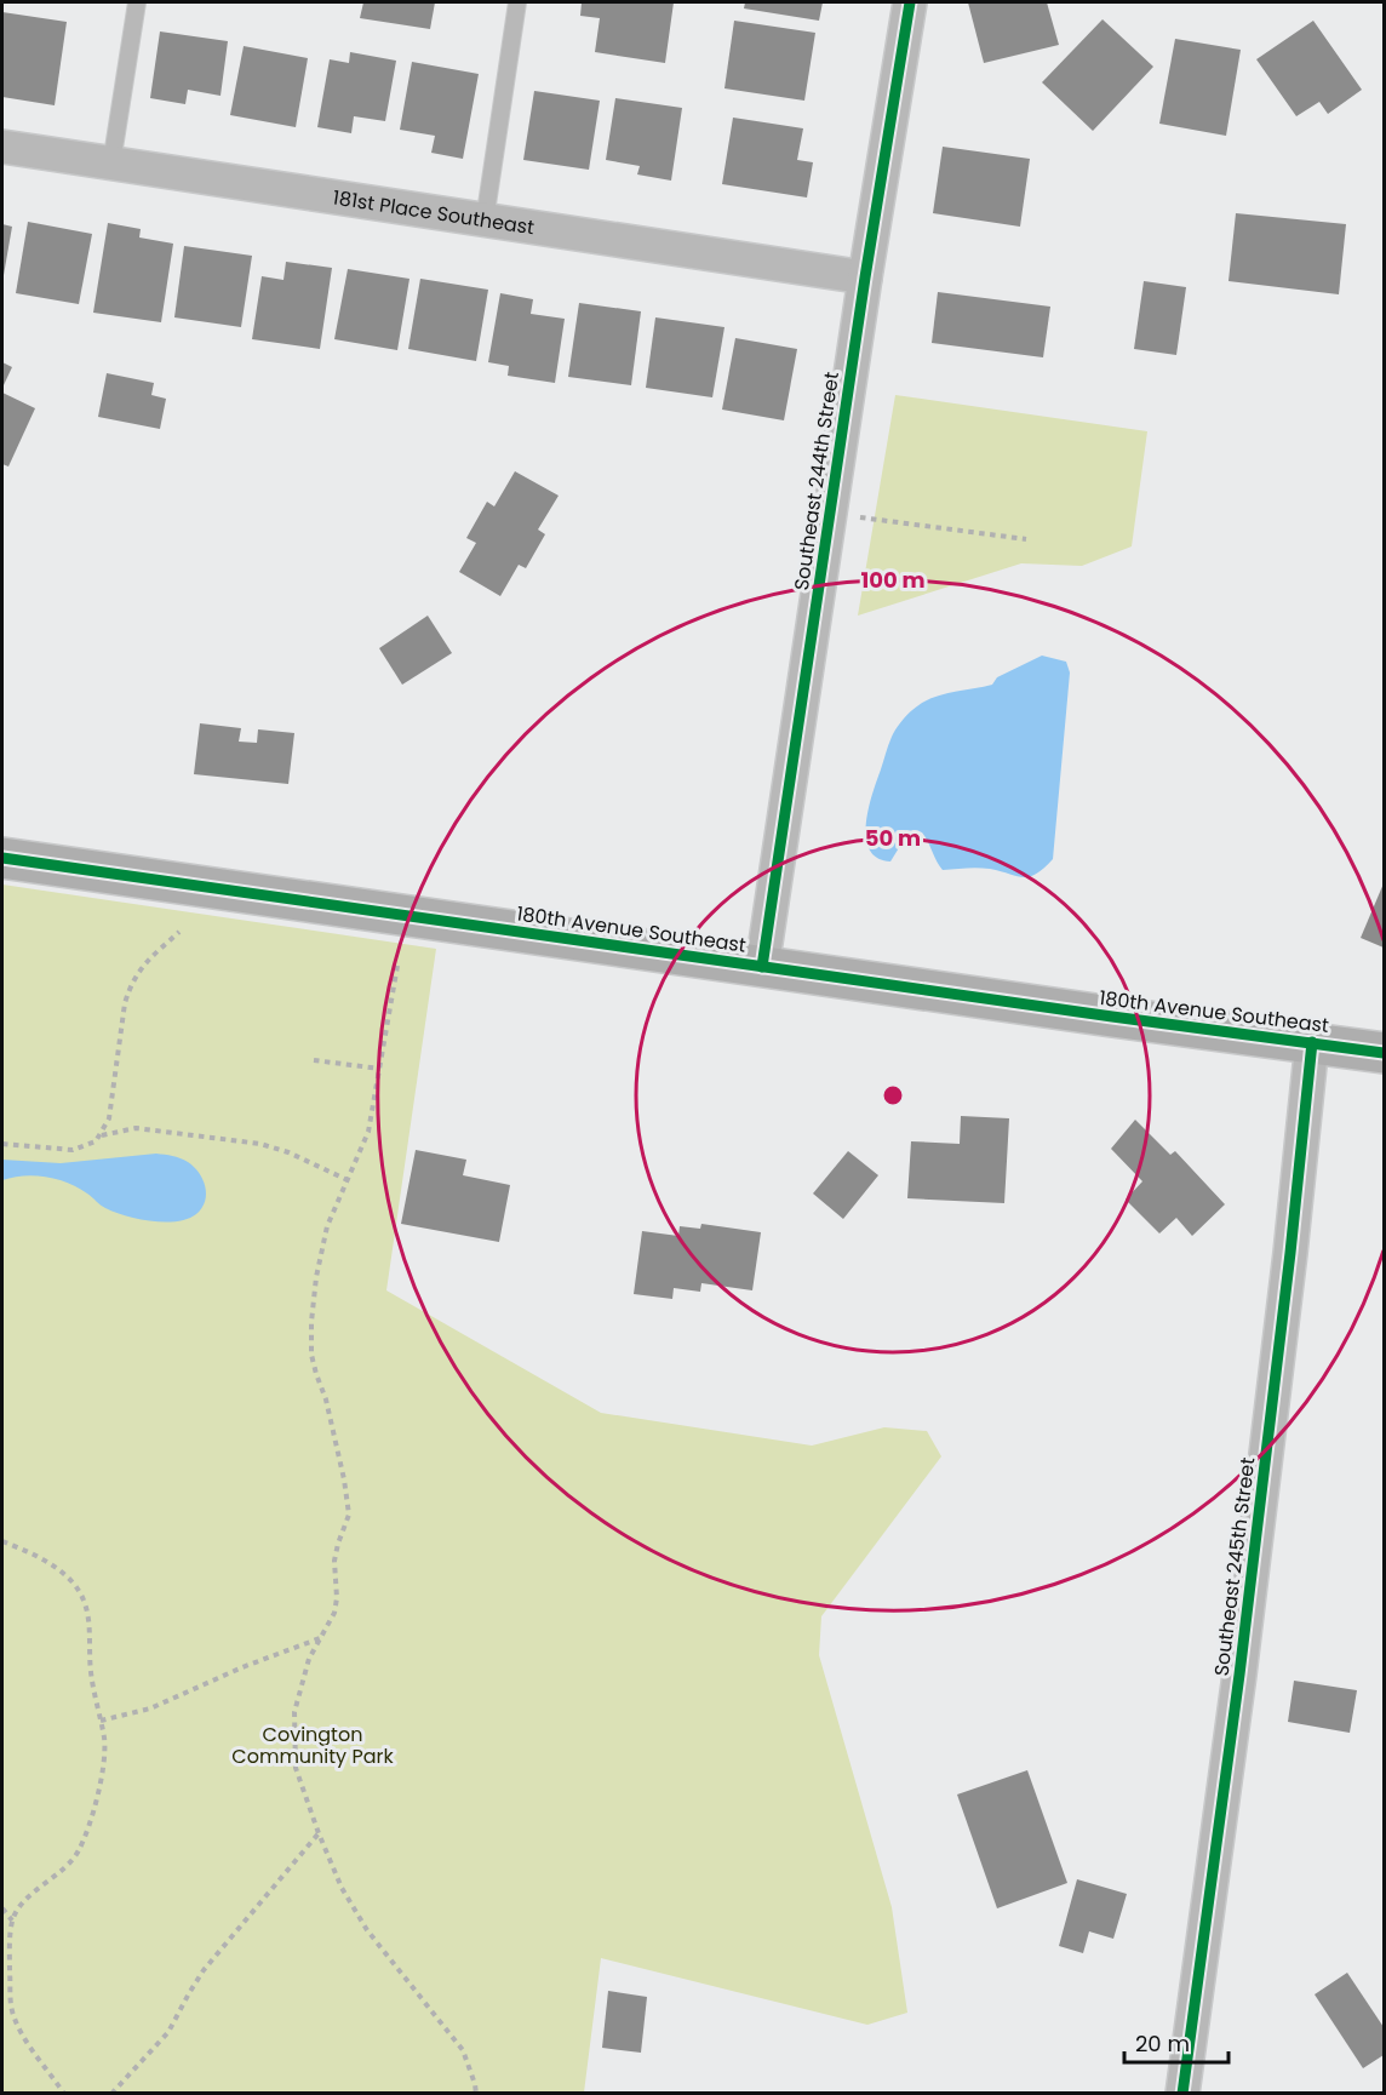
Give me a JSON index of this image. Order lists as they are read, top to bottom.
{
  "streets": {
    "street": [
      "181st Place Southeast",
      "Southeast 244th Street",
      "180th Avenue Southeast",
      "Southeast 245th Street"
    ]
  },
  "crossings": [
    ["181st Place Southeast", "Southeast 244th Street"],
    ["Southeast 244th Street", "180th Avenue Southeast"],
    ["180th Avenue Southeast", "Southeast 245th Street"]
  ],
  "parks": ["Covington Community Park"],
  "scale_bar": "20 m",
  "rings": ["100 m", "50 m"]
}
